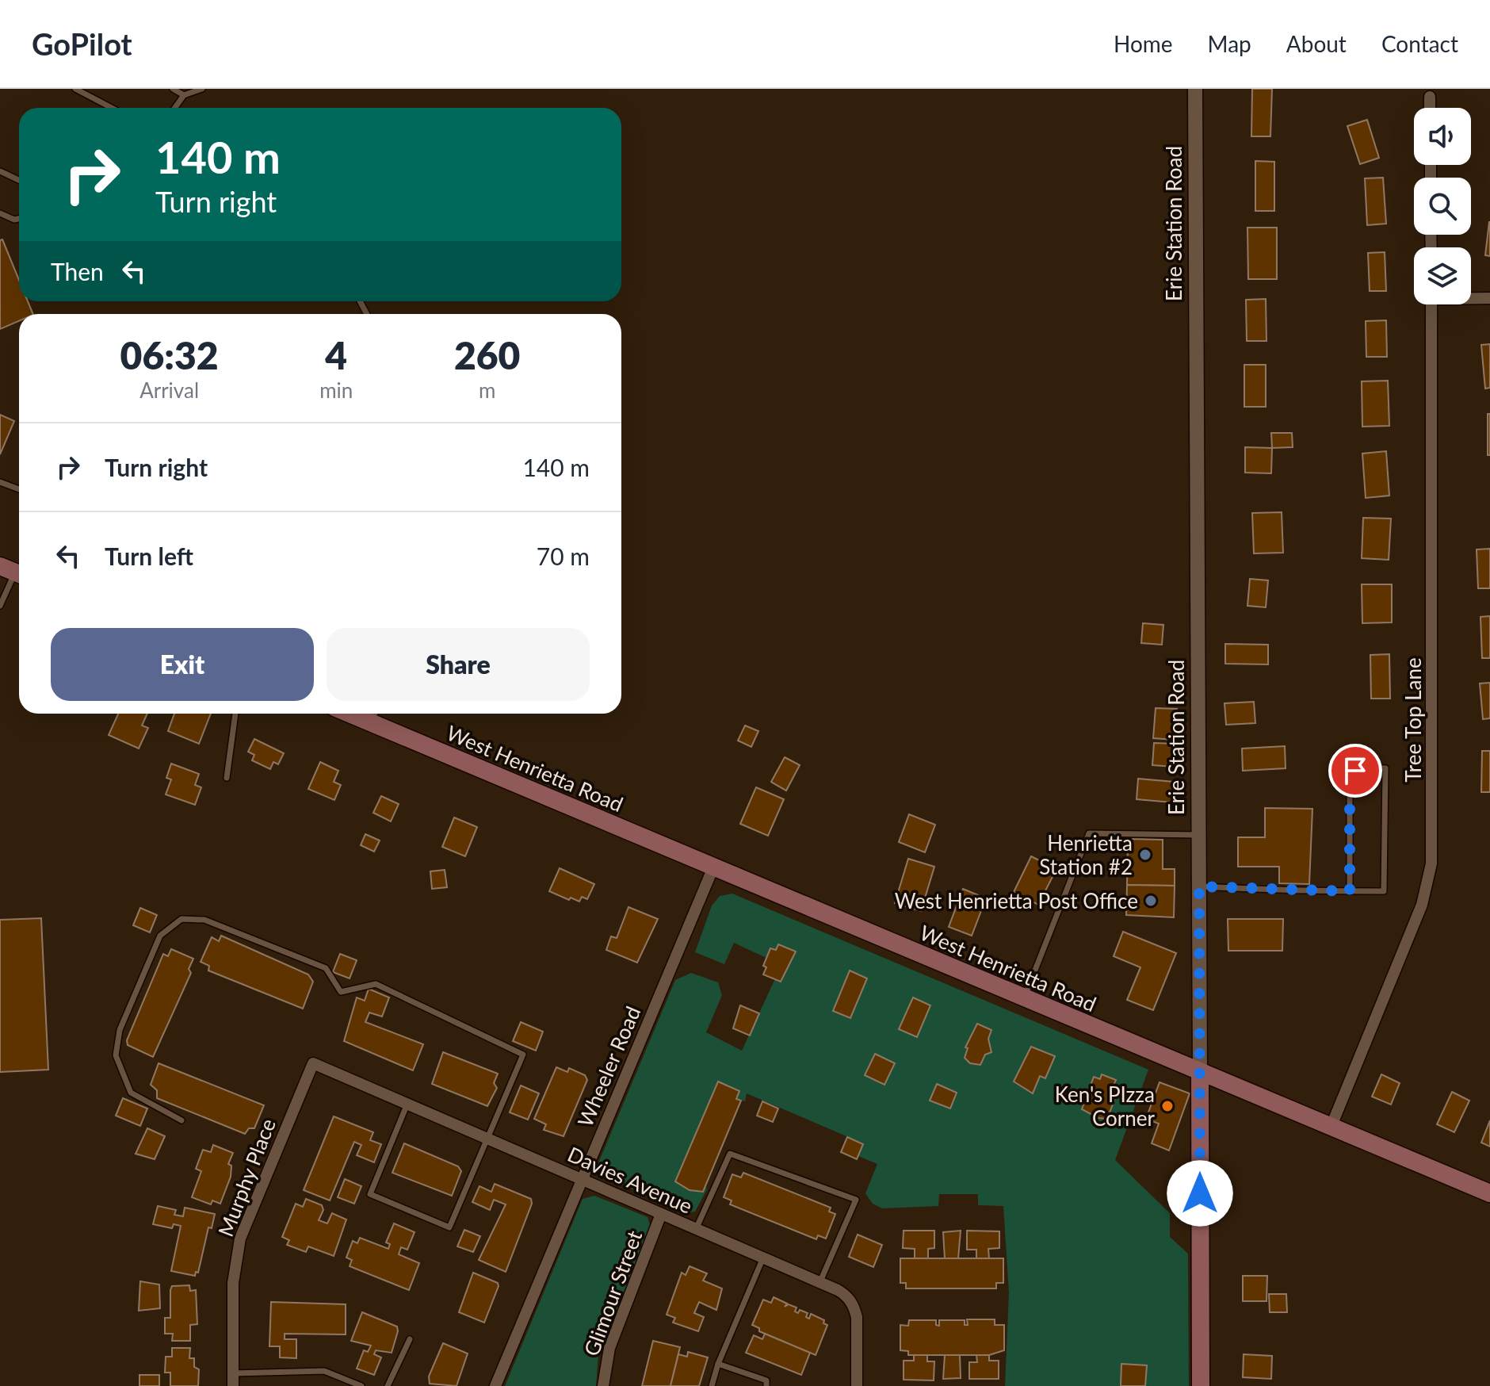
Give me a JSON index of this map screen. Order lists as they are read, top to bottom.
{
  "streets": {
    "main road": ["Erie Station Road", "West Henrietta Road"],
    "street": [
      "Tree Top Lane",
      "Wheeler Road",
      "Murphy Place",
      "Davies Avenue",
      "Glimour Street"
    ]
  },
  "crossings": [
    ["Erie Station Road", "West Henrietta Road"],
    ["Tree Top Lane", "West Henrietta Road"],
    ["West Henrietta Road", "Wheeler Road"],
    ["Wheeler Road", "Davies Avenue"],
    ["Murphy Place", "Davies Avenue"],
    ["Davies Avenue", "Glimour Street"]
  ],
  "places": ["Henrietta Station #2", "West Henrietta Post Office", "Ken's PIzza Corner"],
  "page": {
    "header": "GoPilot",
    "nav": [
      "Home",
      "Map",
      "About",
      "Contact"
    ],
    "turn": ["140 m", "Turn right"],
    "then": "Then",
    "eta": [
      "06:32",
      "Arrival",
      "4",
      "min",
      "260",
      "m"
    ],
    "list": [
      {
        "name": "Turn right",
        "value": "140 m"
      },
      {
        "name": "Turn left",
        "value": "70 m"
      }
    ],
    "buttons": ["Exit", "Share"]
  }
}
